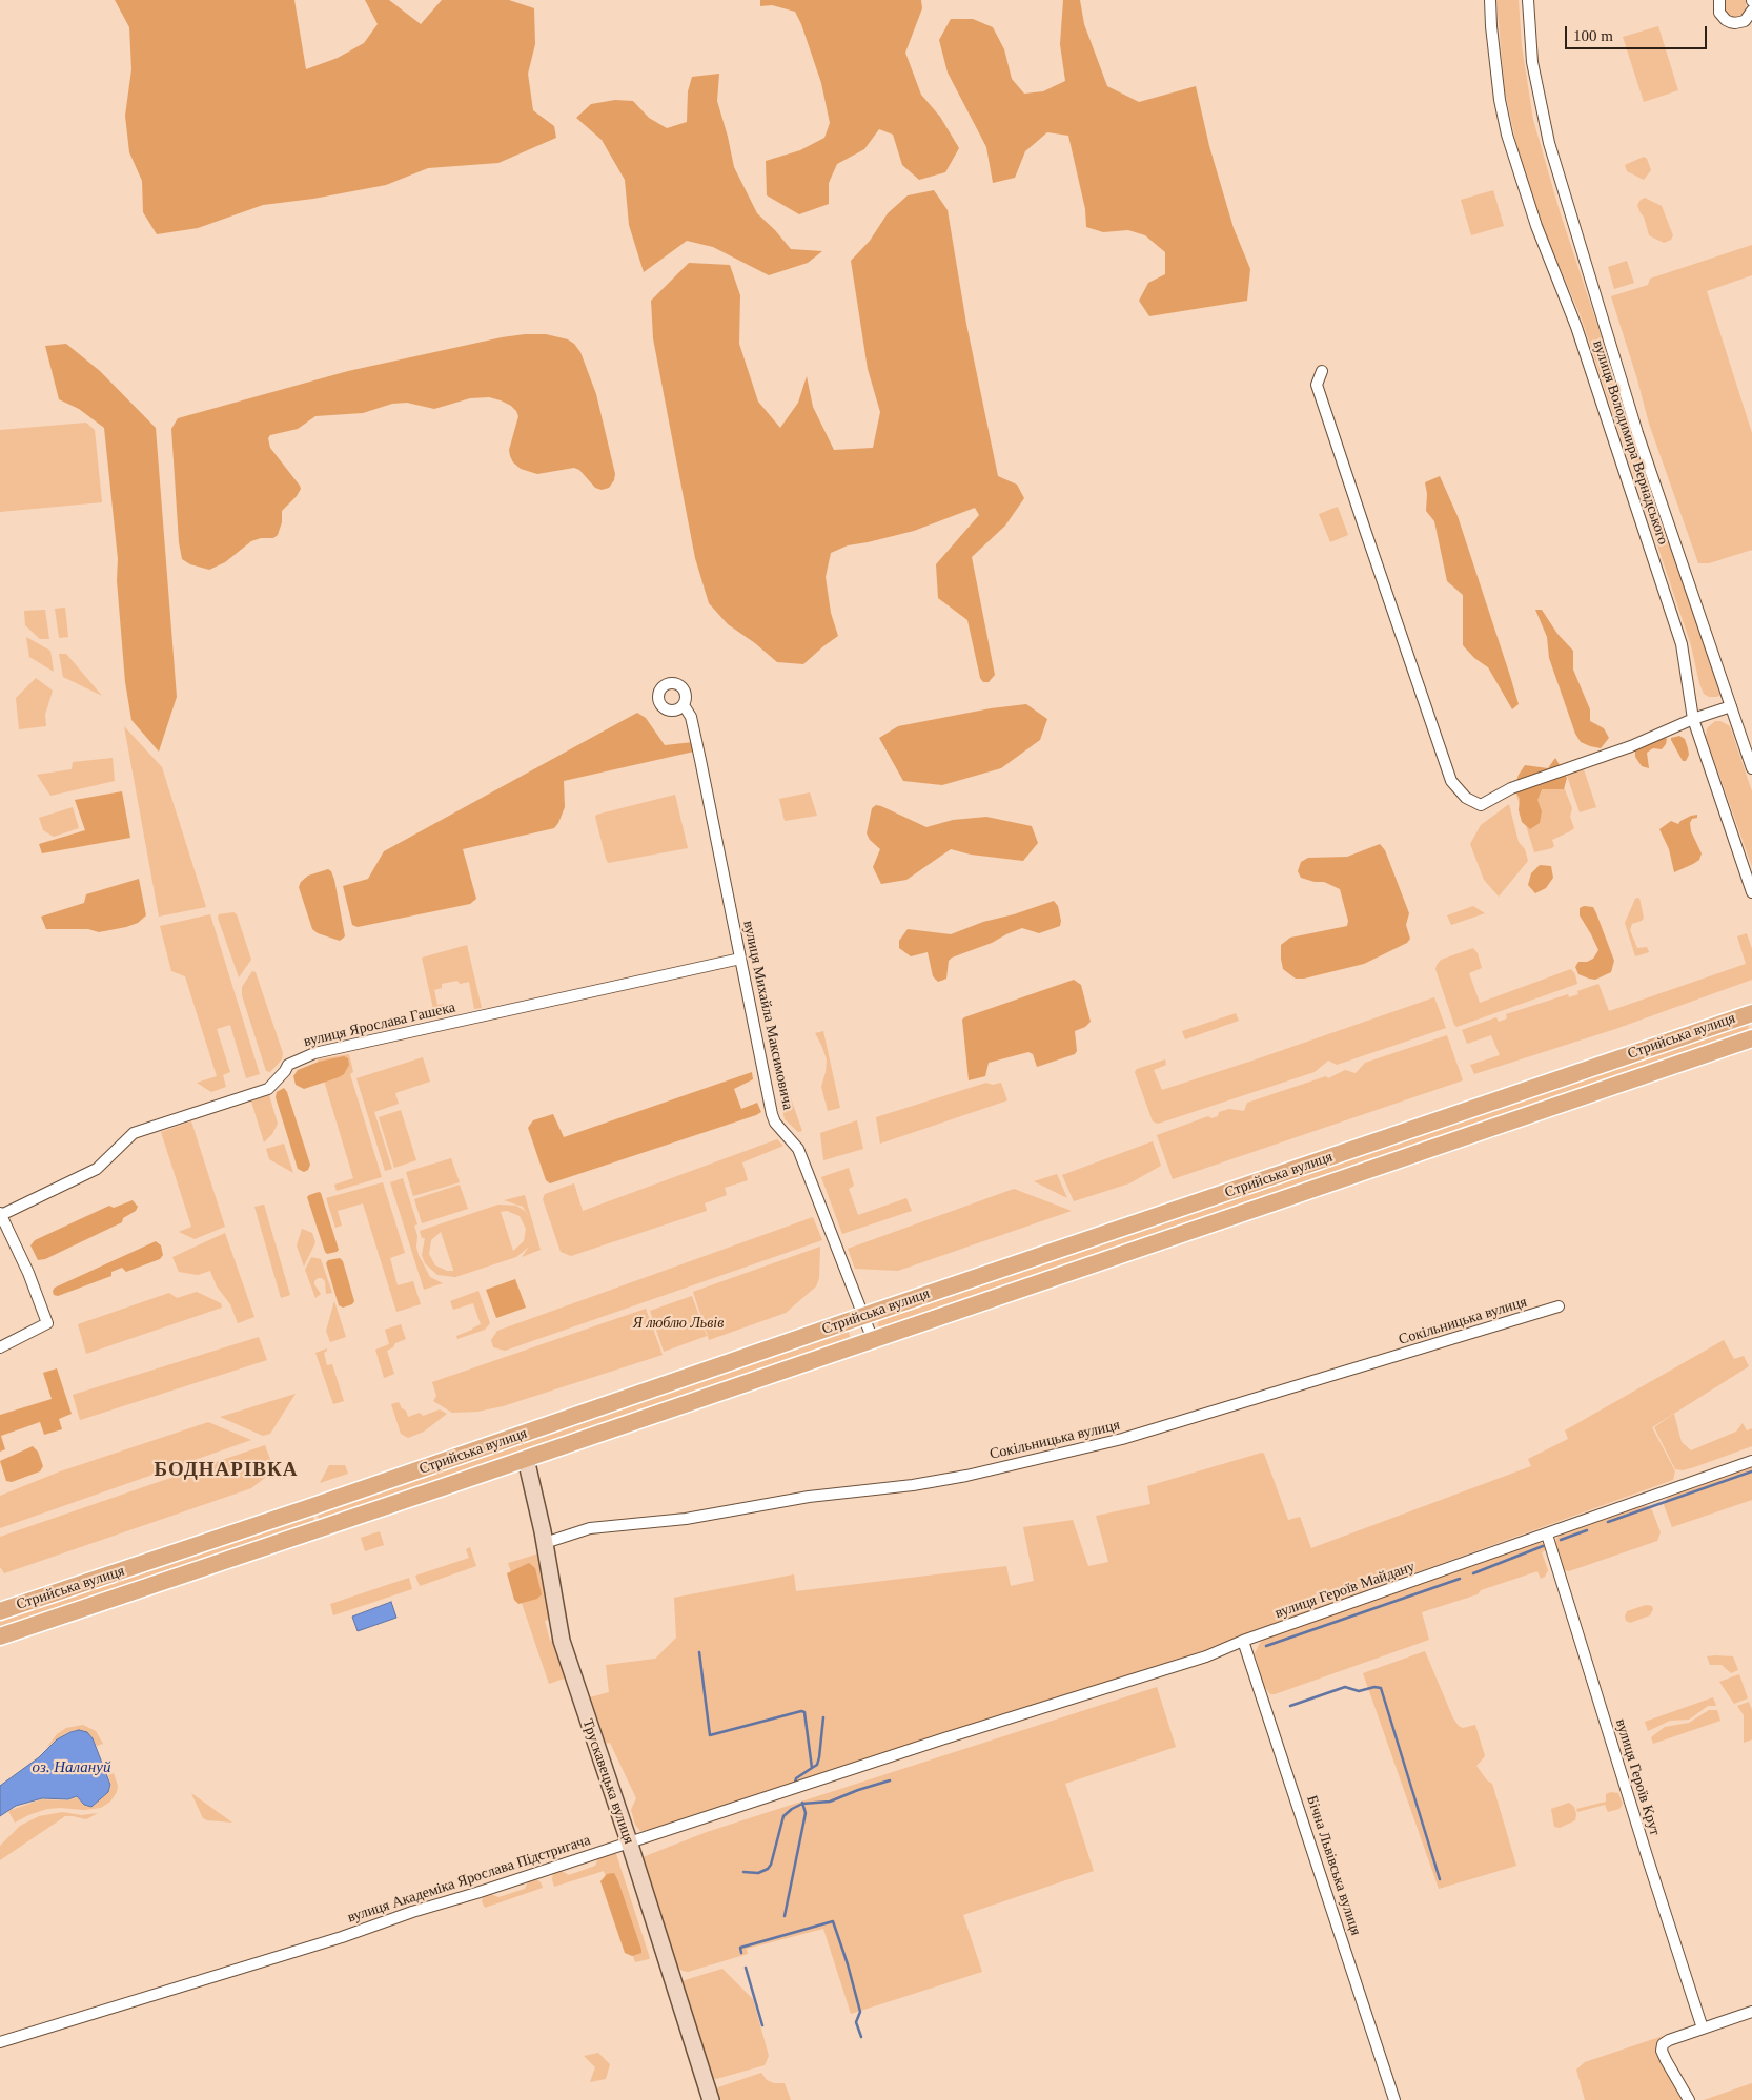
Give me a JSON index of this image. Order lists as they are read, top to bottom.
{
  "streets": {
    "main road": ["Стрийська вулиця"],
    "street": [
      "вулиця Володимира Вернадського",
      "вулиця Михайла Максимовича",
      "вулиця Ярослава Гашека",
      "Сокільницька вулиця",
      "вулиця Героїв Майдану",
      "вулиця Героїв Крут",
      "Трускавецька вулиця",
      "Бічна Львівська вулиця",
      "вулиця Академіка Ярослава Підстригача"
    ]
  },
  "crossings": [
    ["вулиця Михайла Максимовича", "вулиця Ярослава Гашека"],
    ["вулиця Михайла Максимовича", "Стрийська вулиця"],
    ["Стрийська вулиця", "Трускавецька вулиця"],
    ["Сокільницька вулиця", "Трускавецька вулиця"],
    ["вулиця Героїв Майдану", "вулиця Героїв Крут"],
    ["вулиця Героїв Майдану", "Бічна Львівська вулиця"],
    ["вулиця Героїв Майдану", "вулиця Академіка Ярослава Підстригача"],
    ["Трускавецька вулиця", "вулиця Академіка Ярослава Підстригача"]
  ],
  "districts": ["БОДНАРІВКА"],
  "water": ["оз. Налануй"],
  "parks": ["Я люблю Львів"],
  "scale_bar": "100 m"
}
